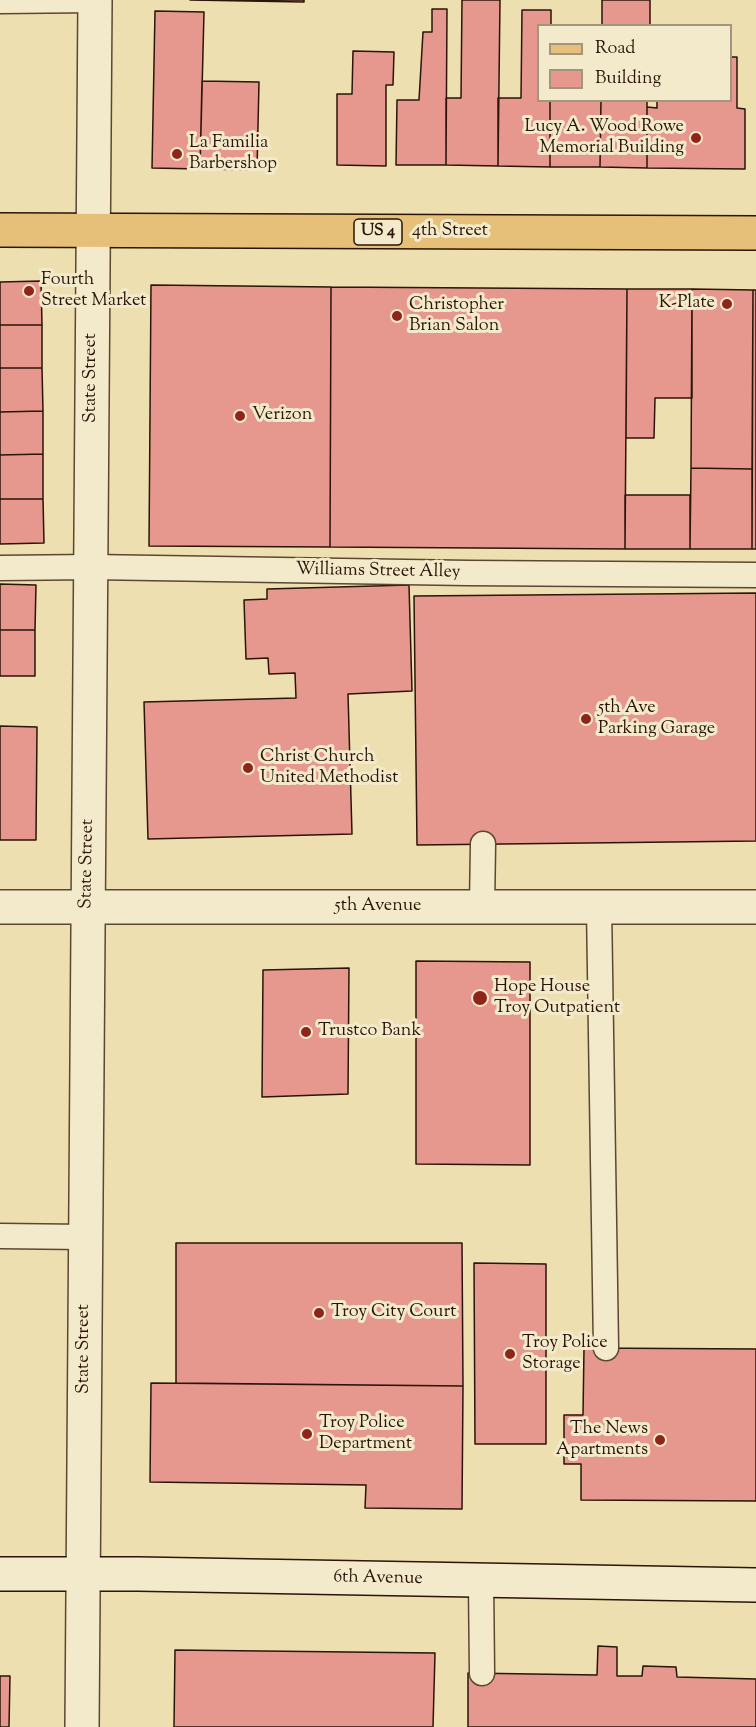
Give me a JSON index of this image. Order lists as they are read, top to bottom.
{
  "streets": {
    "main road": ["US 4", "4th Street"],
    "street": ["State Street", "5th Avenue", "6th Avenue"],
    "lane": ["Williams Street Alley"]
  },
  "crossings": [
    ["4th Street", "State Street"],
    ["State Street", "Williams Street Alley"],
    ["State Street", "5th Avenue"],
    ["State Street", "6th Avenue"]
  ],
  "places": [
    "Lucy A. Wood Rowe Memorial Building",
    "La Familia Barbershop",
    "Fourth Street Market",
    "K-Plate",
    "Christopher Brian Salon",
    "Verizon",
    "5th Ave Parking Garage",
    "Christ Church United Methodist",
    "Hope House Troy Outpatient",
    "Trustco Bank",
    "Troy City Court",
    "Troy Police Storage",
    "Troy Police Department",
    "The News Apartments"
  ],
  "legend": ["Road", "Building"]
}
